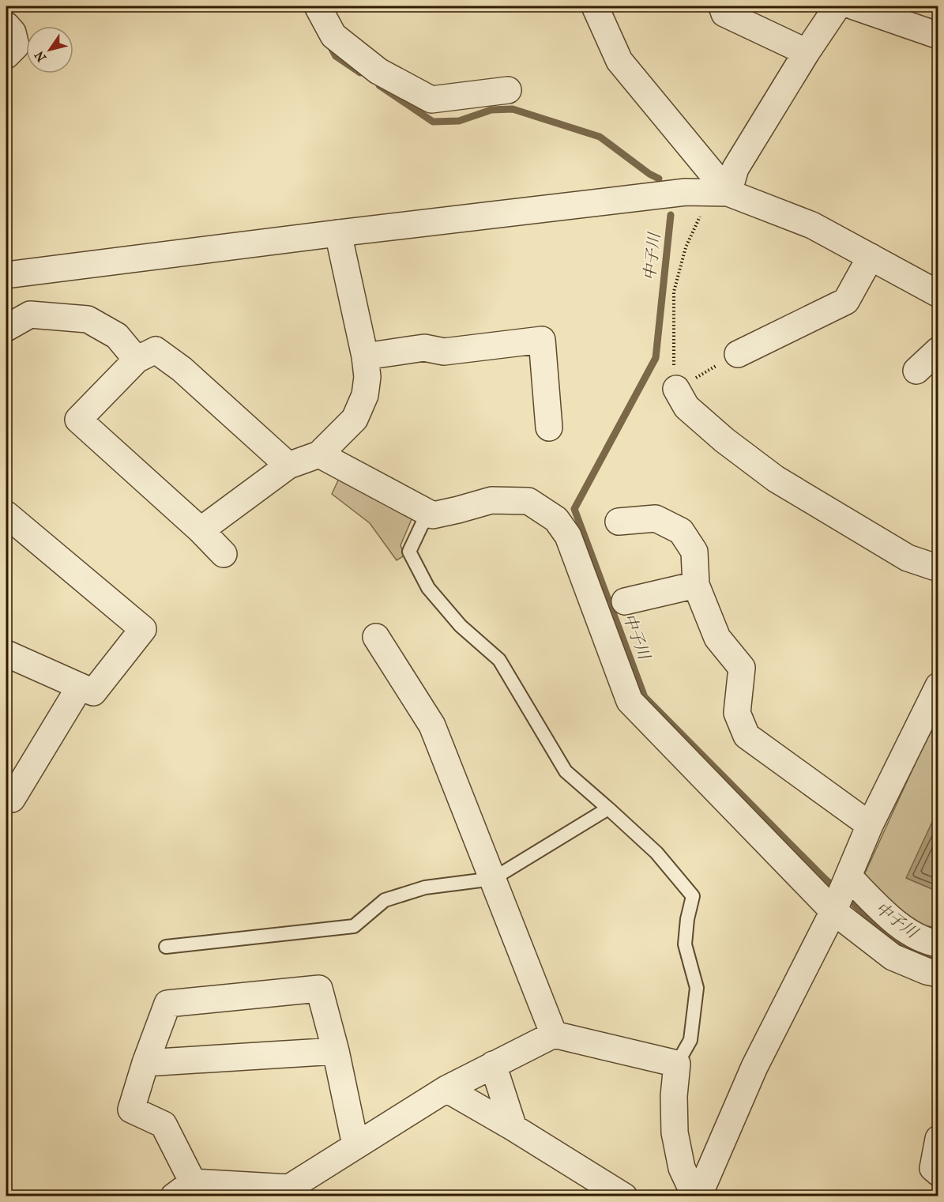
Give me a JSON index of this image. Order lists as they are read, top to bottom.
{
  "water": ["中子川"],
  "north": "bottom left"
}
